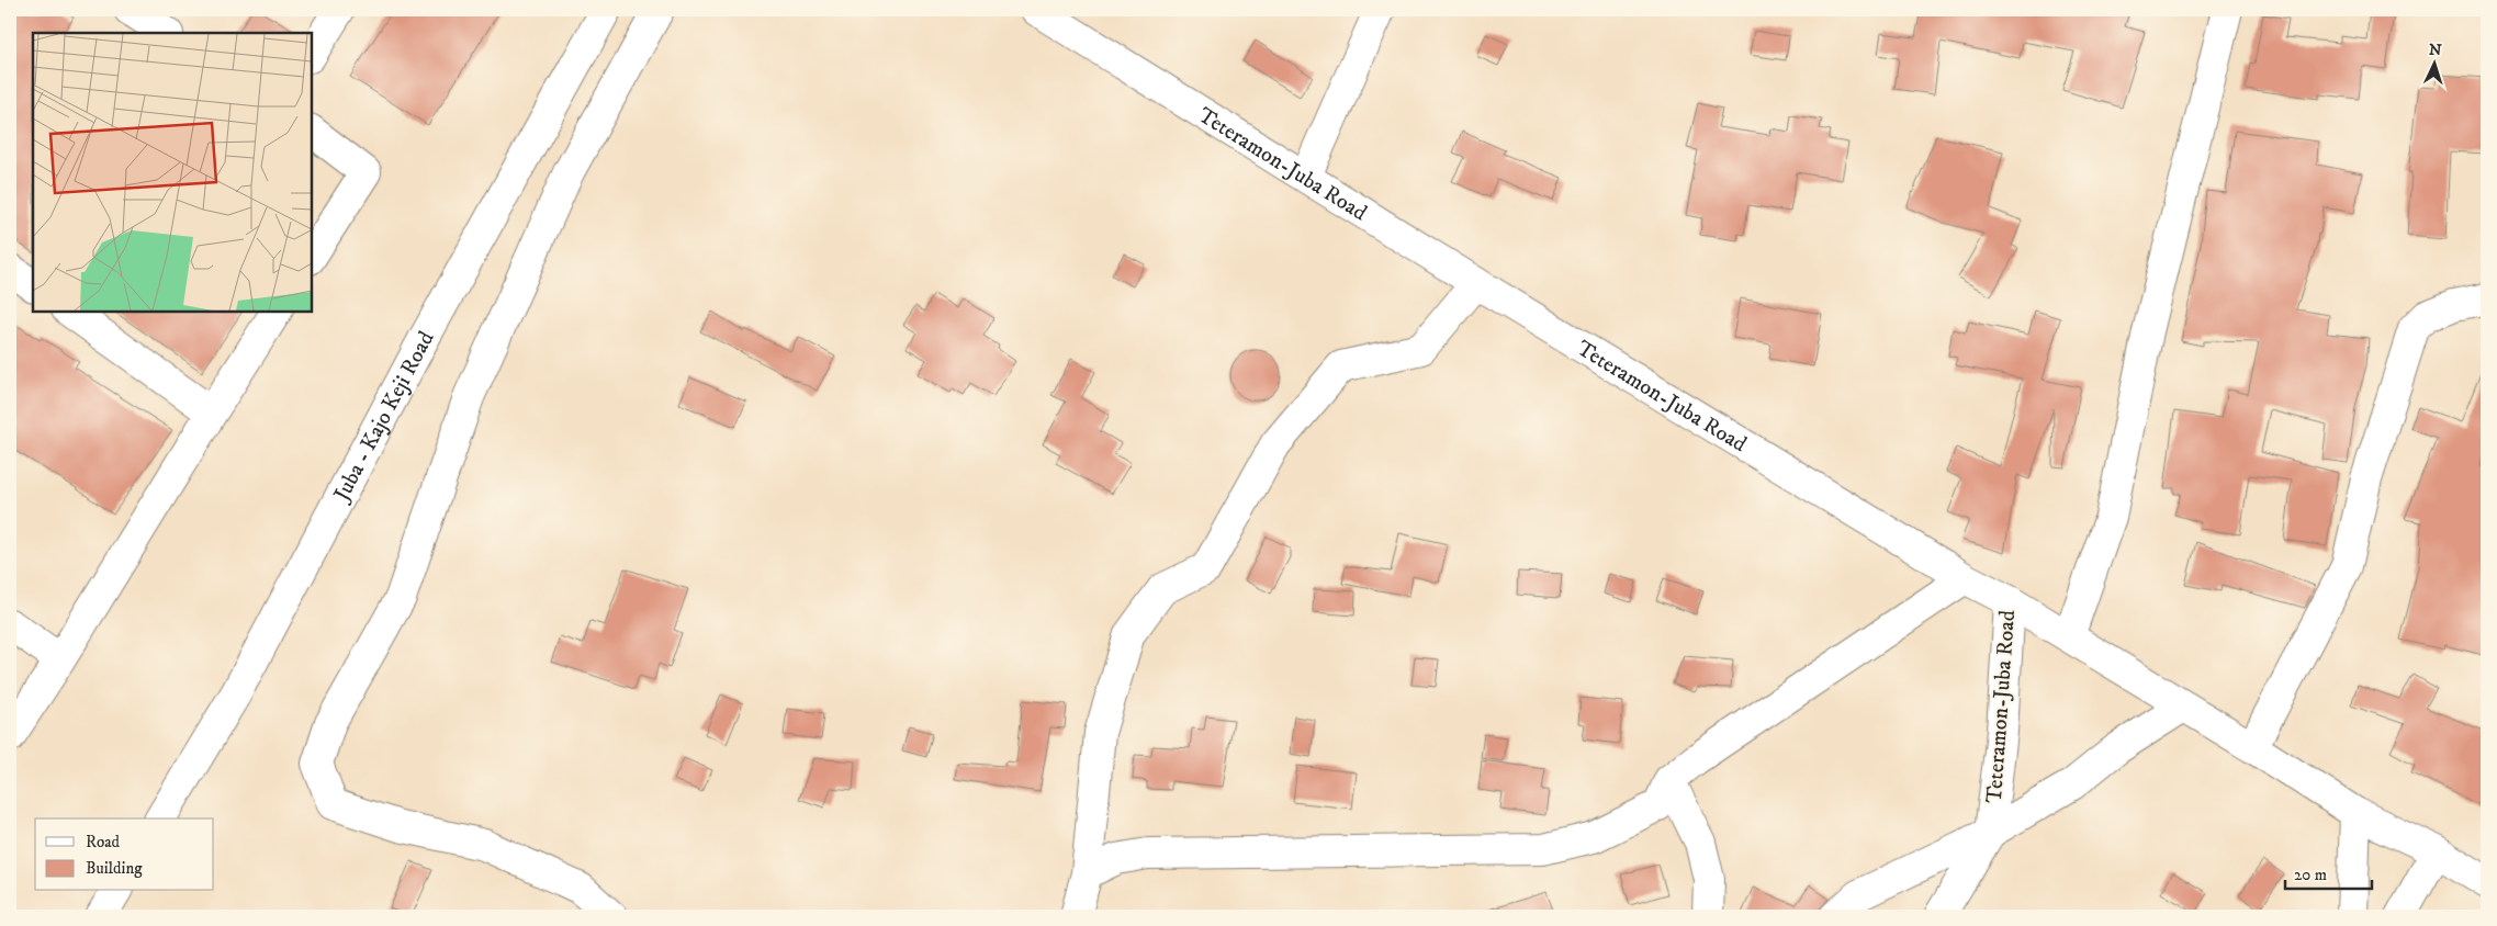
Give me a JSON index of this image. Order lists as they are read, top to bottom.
{
  "streets": {
    "street": ["Teteramon-Juba Road", "Juba - Kajo Keji Road"]
  },
  "legend": ["Road", "Building"],
  "scale_bar": "20 m",
  "north": "top"
}
